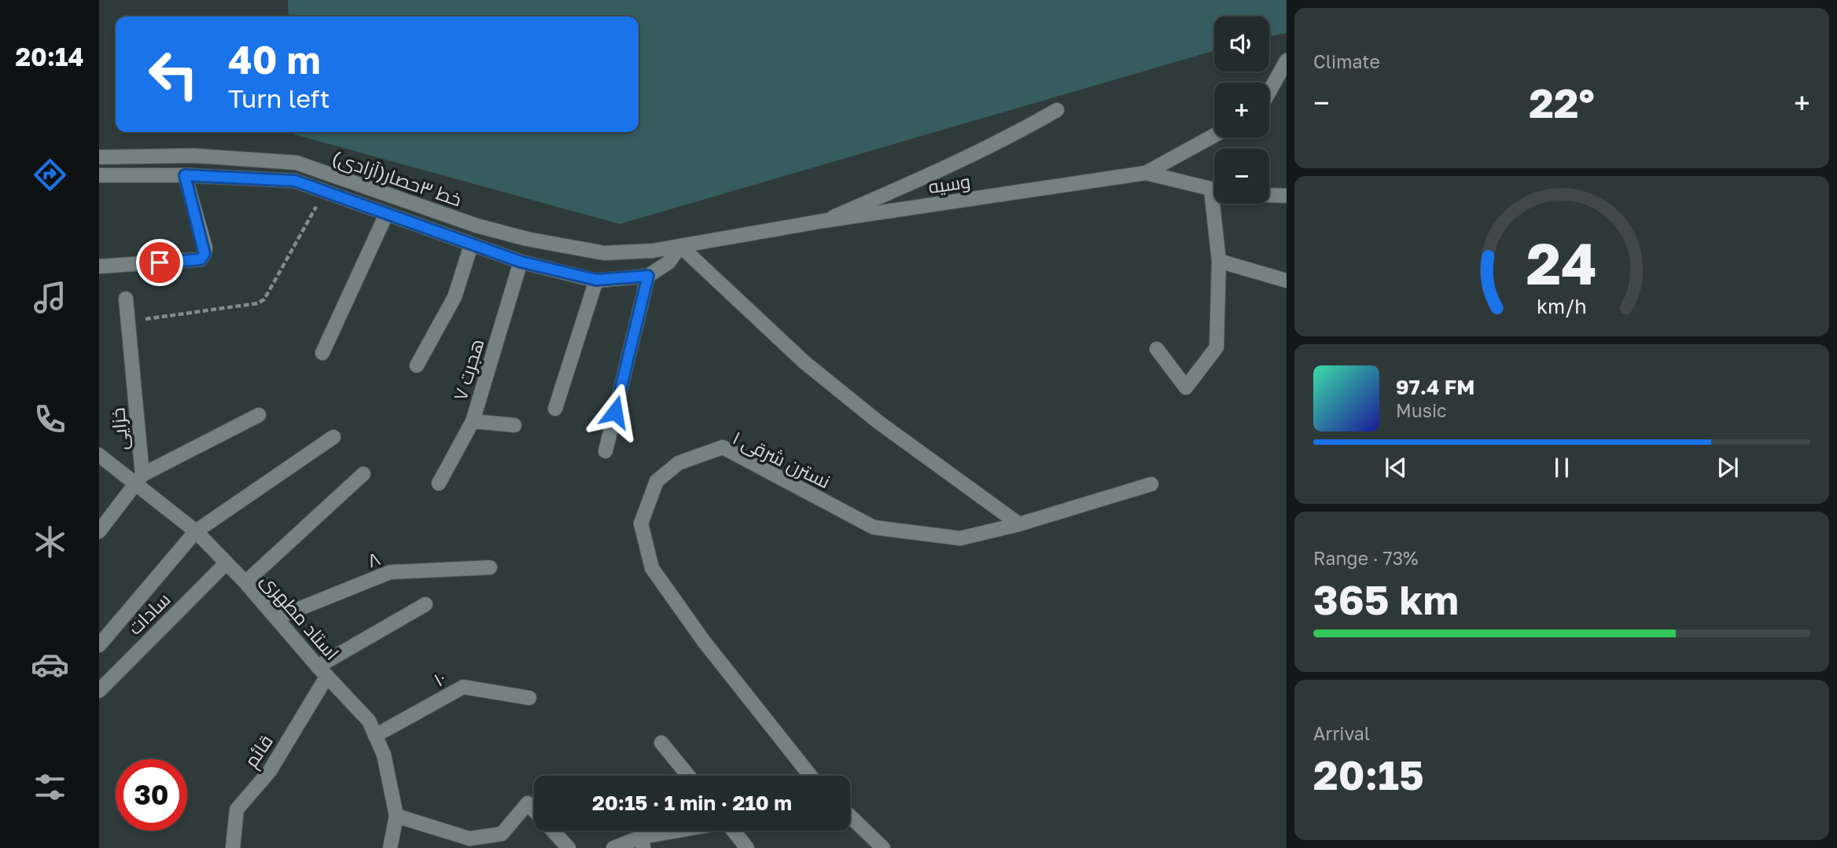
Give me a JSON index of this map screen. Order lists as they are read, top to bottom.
{
  "streets": {
    "street": [
      "خط ۳حصار(آزادی)",
      "وسیه",
      "هجرت ۷",
      "خزایی",
      "نسترن شرقی ۱",
      "۸",
      "سادات",
      "استاد مطهری",
      "۱۰",
      "قائم"
    ]
  },
  "crossings": [
    ["خط ۳حصار(آزادی)", "وسیه"],
    ["خزایی", "استاد مطهری"],
    ["۸", "استاد مطهری"],
    ["سادات", "استاد مطهری"],
    ["استاد مطهری", "۱۰"],
    ["استاد مطهری", "قائم"]
  ],
  "page": {
    "tabs": "20:14",
    "tile": [
      "Climate",
      ["Range · 73%", "365 km"],
      ["Arrival", "20:15"]
    ],
    "map_buttons": ["+", "−"],
    "turn": ["40 m", "Turn left"],
    "heat": ["−", "22°", "+"],
    "song": ["97.4 FM", "Music"],
    "limit": "30",
    "trip": "20:15 · 1 min · 210 m",
    "gauge": ["24", "km/h"]
  }
}
